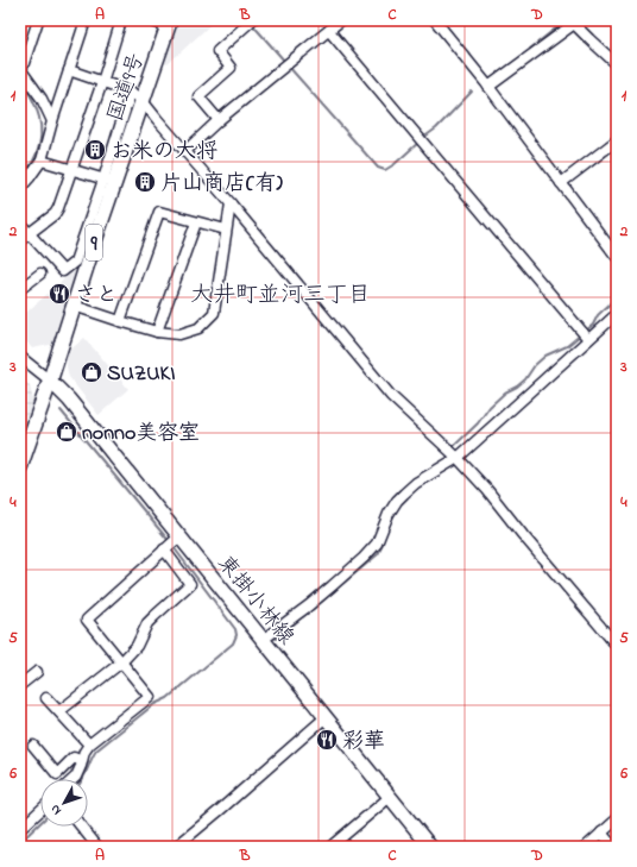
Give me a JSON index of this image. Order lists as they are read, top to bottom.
{
  "streets": {
    "highway": ["国道9号", "9"],
    "main road": ["東掛小林線"]
  },
  "crossings": [
    ["国道9号", "東掛小林線"]
  ],
  "districts": ["大井町並河三丁目"],
  "places": {
    "building": ["お米の大将", "片山商店(有)"],
    "restaurant": ["さと", "彩華"],
    "shop": ["SUZUKI", "nonno美容室"]
  },
  "north": "bottom left",
  "grid": {
    "columns": [
      "A",
      "B",
      "C",
      "D"
    ],
    "rows": [
      "1",
      "2",
      "3",
      "4",
      "5",
      "6"
    ]
  }
}
